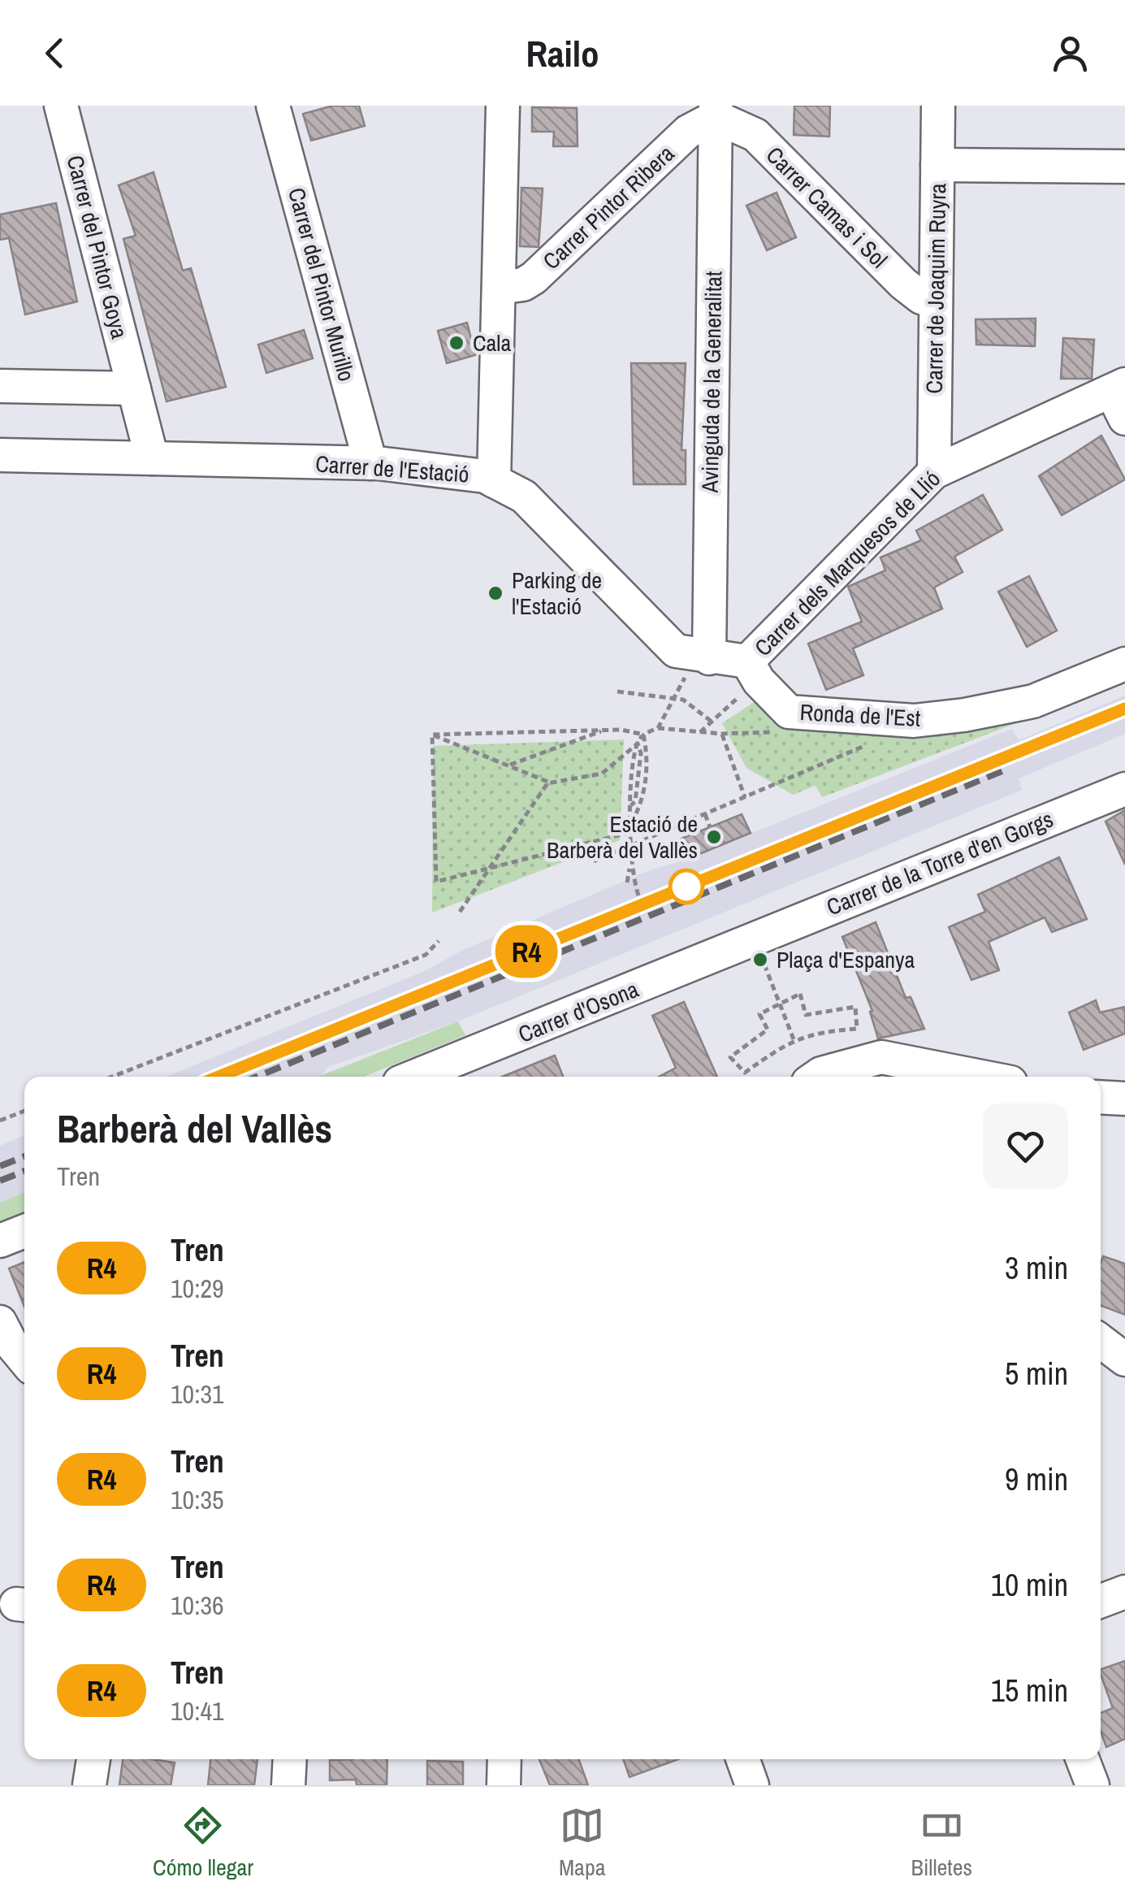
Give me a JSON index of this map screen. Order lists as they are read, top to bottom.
{
  "streets": {
    "street": [
      "Carrer Pintor Ribera",
      "Carrer Camas i Sol",
      "Carrer del Pintor Goya",
      "Carrer del Pintor Murillo",
      "Carrer de Joaquim Ruyra",
      "Avinguda de la Generalitat",
      "Carrer de l'Estació",
      "Carrer dels Marquesos de Llió",
      "Ronda de l'Est",
      "Carrer de la Torre d'en Gorgs",
      "Carrer d'Osona"
    ]
  },
  "crossings": [
    ["Carrer Pintor Ribera", "Carrer Camas i Sol"],
    ["Carrer Pintor Ribera", "Avinguda de la Generalitat"],
    ["Carrer Camas i Sol", "Carrer de Joaquim Ruyra"],
    ["Carrer Camas i Sol", "Avinguda de la Generalitat"],
    ["Carrer del Pintor Goya", "Carrer de l'Estació"],
    ["Carrer del Pintor Murillo", "Carrer de l'Estació"],
    ["Carrer de Joaquim Ruyra", "Carrer dels Marquesos de Llió"],
    ["Avinguda de la Generalitat", "Carrer de l'Estació"],
    ["Carrer dels Marquesos de Llió", "Ronda de l'Est"],
    ["Carrer de la Torre d'en Gorgs", "Carrer d'Osona"]
  ],
  "places": [
    "Cala",
    "Parking de l'Estació",
    "Estació de Barberà del Vallès",
    "Plaça d'Espanya"
  ],
  "page": {
    "header": "Railo",
    "on_map": "R4",
    "heading": ["Barberà del Vallès", "Tren"],
    "list": [
      {
        "mark": "R4",
        "name": "Tren",
        "note": "10:29",
        "value": "3 min"
      },
      {
        "mark": "R4",
        "name": "Tren",
        "note": "10:31",
        "value": "5 min"
      },
      {
        "mark": "R4",
        "name": "Tren",
        "note": "10:35",
        "value": "9 min"
      },
      {
        "mark": "R4",
        "name": "Tren",
        "note": "10:36",
        "value": "10 min"
      },
      {
        "mark": "R4",
        "name": "Tren",
        "note": "10:41",
        "value": "15 min"
      }
    ],
    "tabs": ["Cómo llegar", "Mapa", "Billetes"]
  }
}
